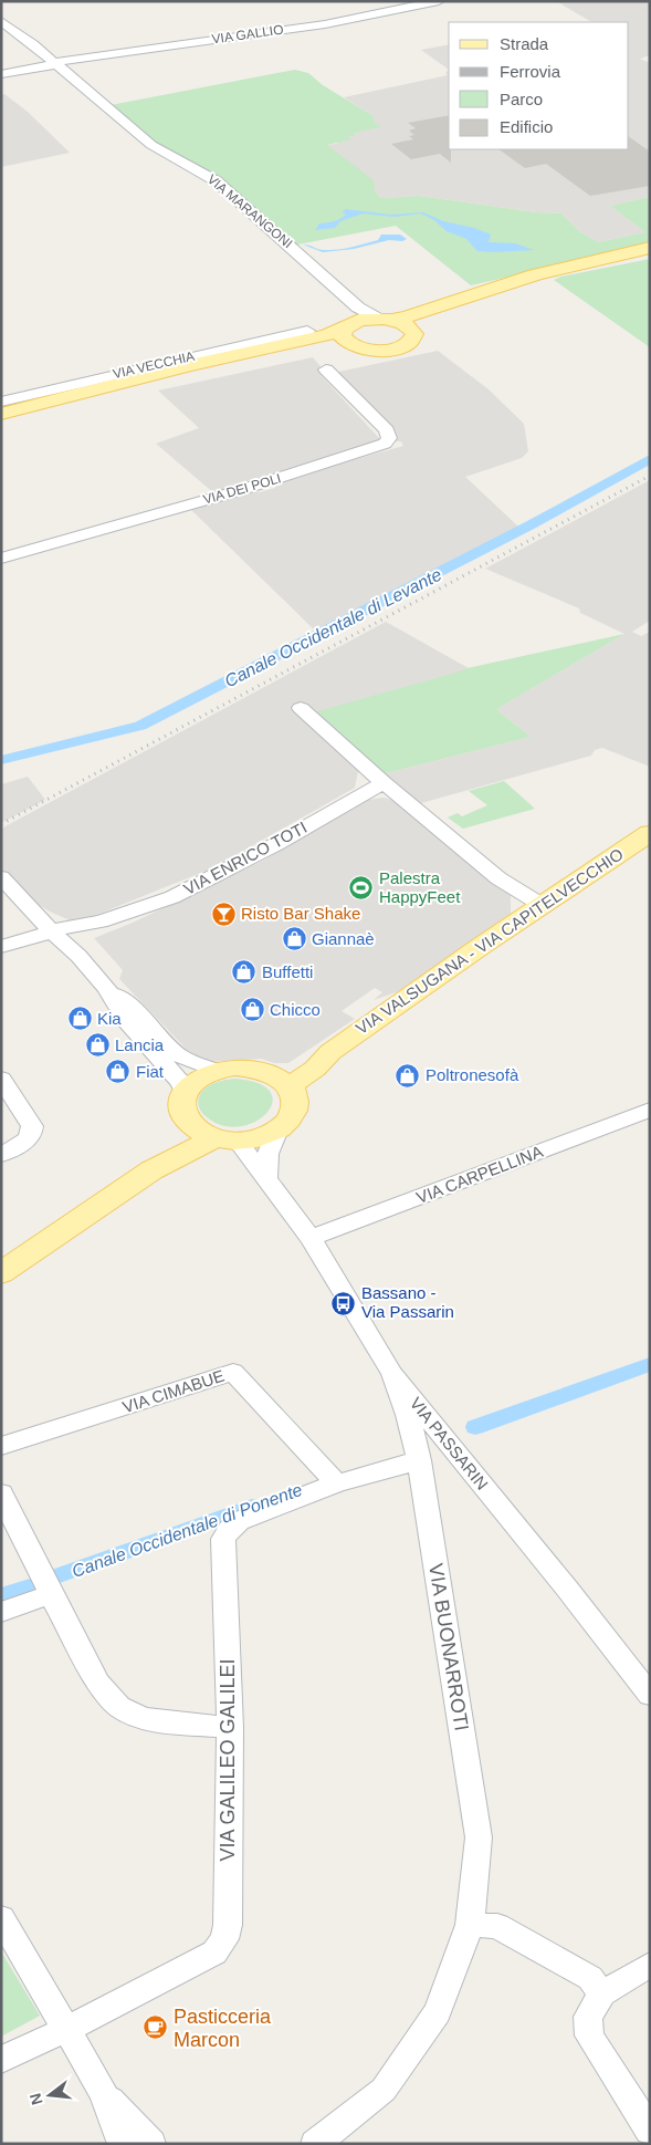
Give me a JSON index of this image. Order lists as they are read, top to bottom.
{
  "streets": {
    "main road": ["VIA VALSUGANA - VIA CAPITELVECCHIO"],
    "street": [
      "VIA GALLIO",
      "VIA MARANGONI",
      "VIA VECCHIA",
      "VIA DEI POLI",
      "VIA ENRICO TOTI",
      "VIA CARPELLINA",
      "VIA CIMABUE",
      "VIA PASSARIN",
      "VIA BUONARROTI",
      "VIA GALILEO GALILEI"
    ]
  },
  "crossings": [
    ["VIA GALLIO", "VIA MARANGONI"],
    ["VIA CARPELLINA", "VIA PASSARIN"],
    ["VIA CIMABUE", "VIA GALILEO GALILEI"],
    ["VIA PASSARIN", "VIA BUONARROTI"],
    ["VIA BUONARROTI", "VIA GALILEO GALILEI"]
  ],
  "water": ["Canale Occidentale di Levante", "Canale Occidentale di Ponente"],
  "places": {
    "sports": ["Palestra HappyFeet"],
    "bar": ["Risto Bar Shake"],
    "shop": [
      "Giannaè",
      "Buffetti",
      "Chicco",
      "Kia",
      "Lancia",
      "Fiat",
      "Poltronesofà"
    ],
    "bus stop": ["Bassano - Via Passarin"],
    "cafe": ["Pasticceria Marcon"]
  },
  "legend": [
    "Strada",
    "Ferrovia",
    "Parco",
    "Edificio"
  ],
  "north": "left"
}
